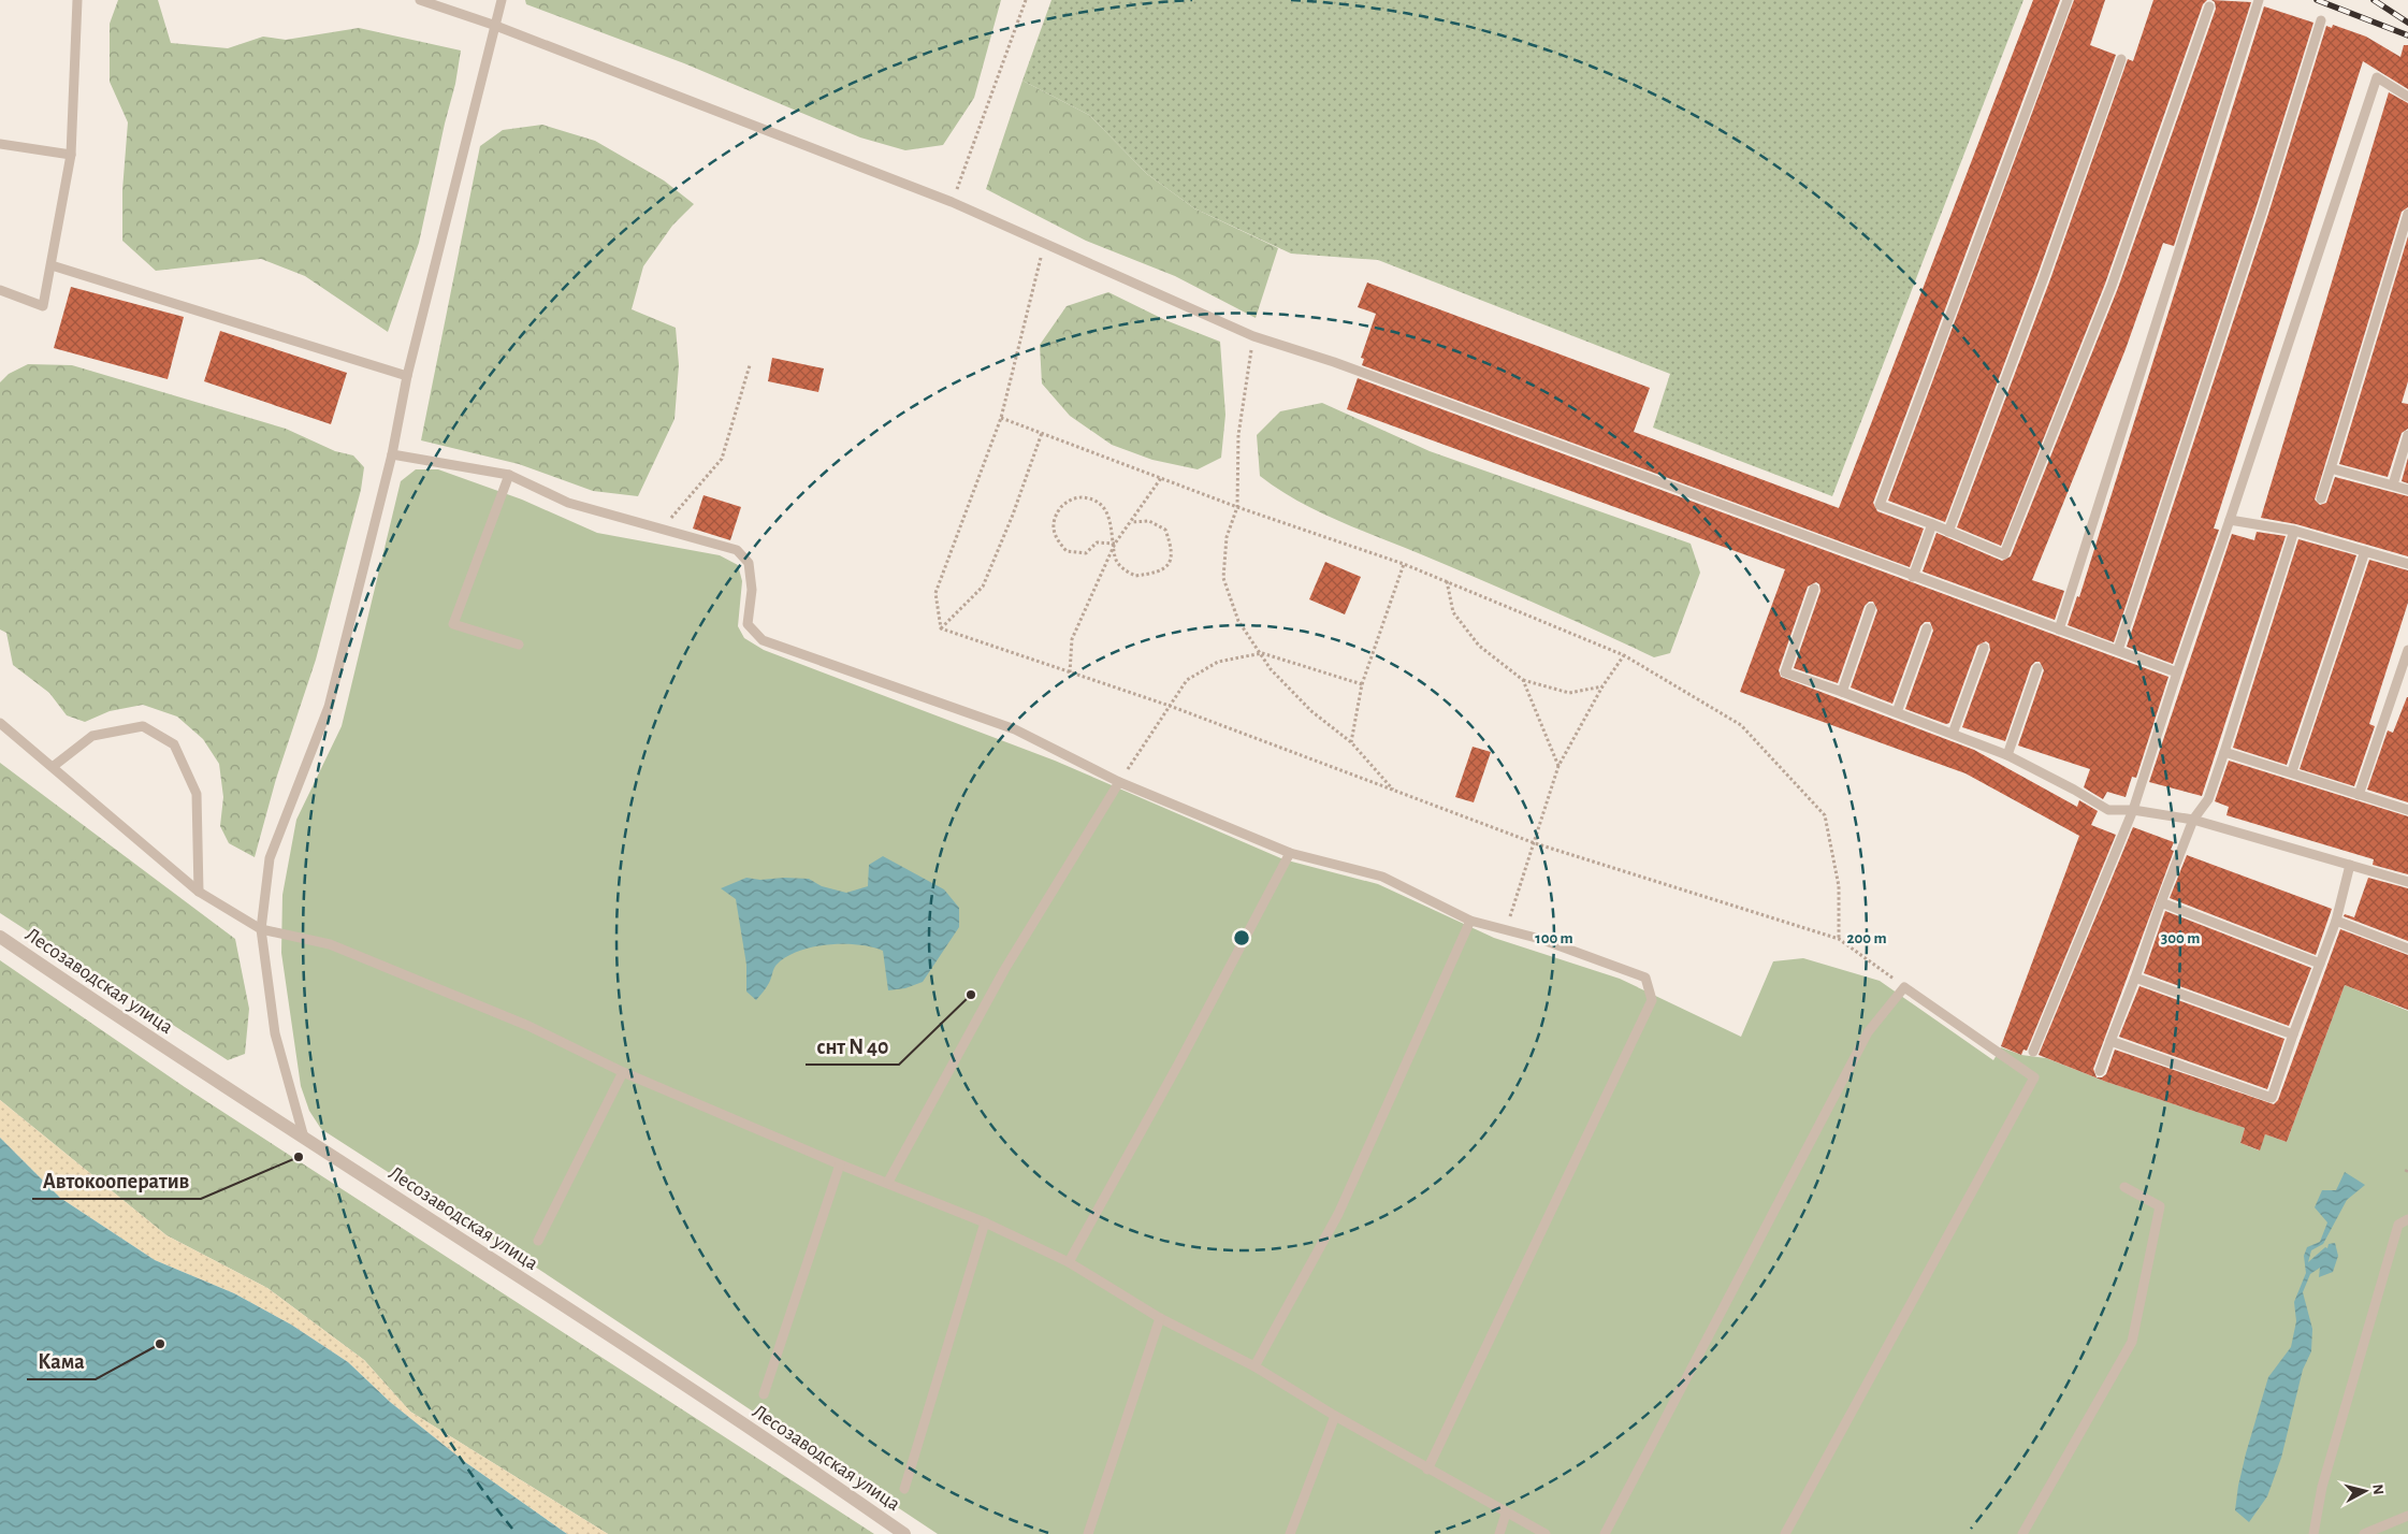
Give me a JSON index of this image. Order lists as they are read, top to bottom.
{
  "streets": {
    "street": ["Лесозаводская улица"]
  },
  "places": ["снт N 40", "Автокооператив", "Кама"],
  "north": "right",
  "rings": ["100 m", "200 m", "300 m"]
}
